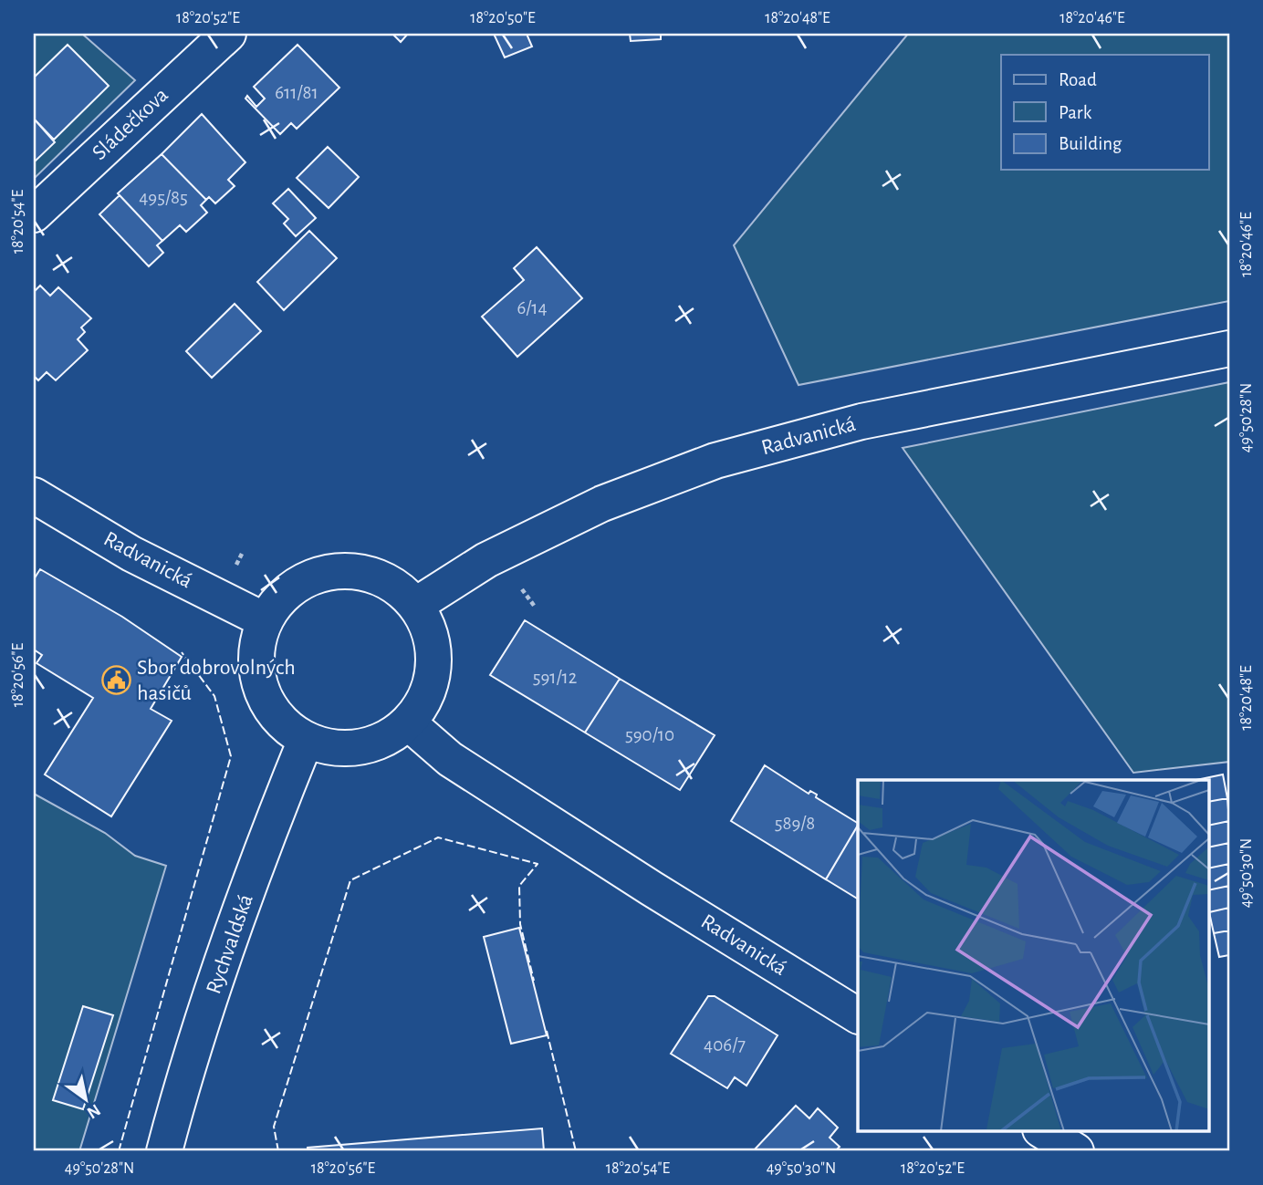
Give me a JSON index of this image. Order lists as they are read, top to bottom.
{
  "streets": {
    "street": ["Sládečkova", "Radvanická", "Rychvaldská"]
  },
  "crossings": [
    ["Radvanická", "Rychvaldská"]
  ],
  "places": {
    "public building": ["Sbor dobrovolných hasičů"]
  },
  "house_numbers": [
    "611/81",
    "495/85",
    "6/14",
    "591/12",
    "590/10",
    "589/8",
    "406/7"
  ],
  "legend": ["Road", "Park", "Building"],
  "north": "bottom right",
  "coordinates": [
    "18°20'52\"E",
    "18°20'50\"E",
    "18°20'48\"E",
    "18°20'46\"E",
    "18°20'54\"E",
    "49°50'28\"N",
    "18°20'56\"E",
    "49°50'30\"N"
  ]
}
